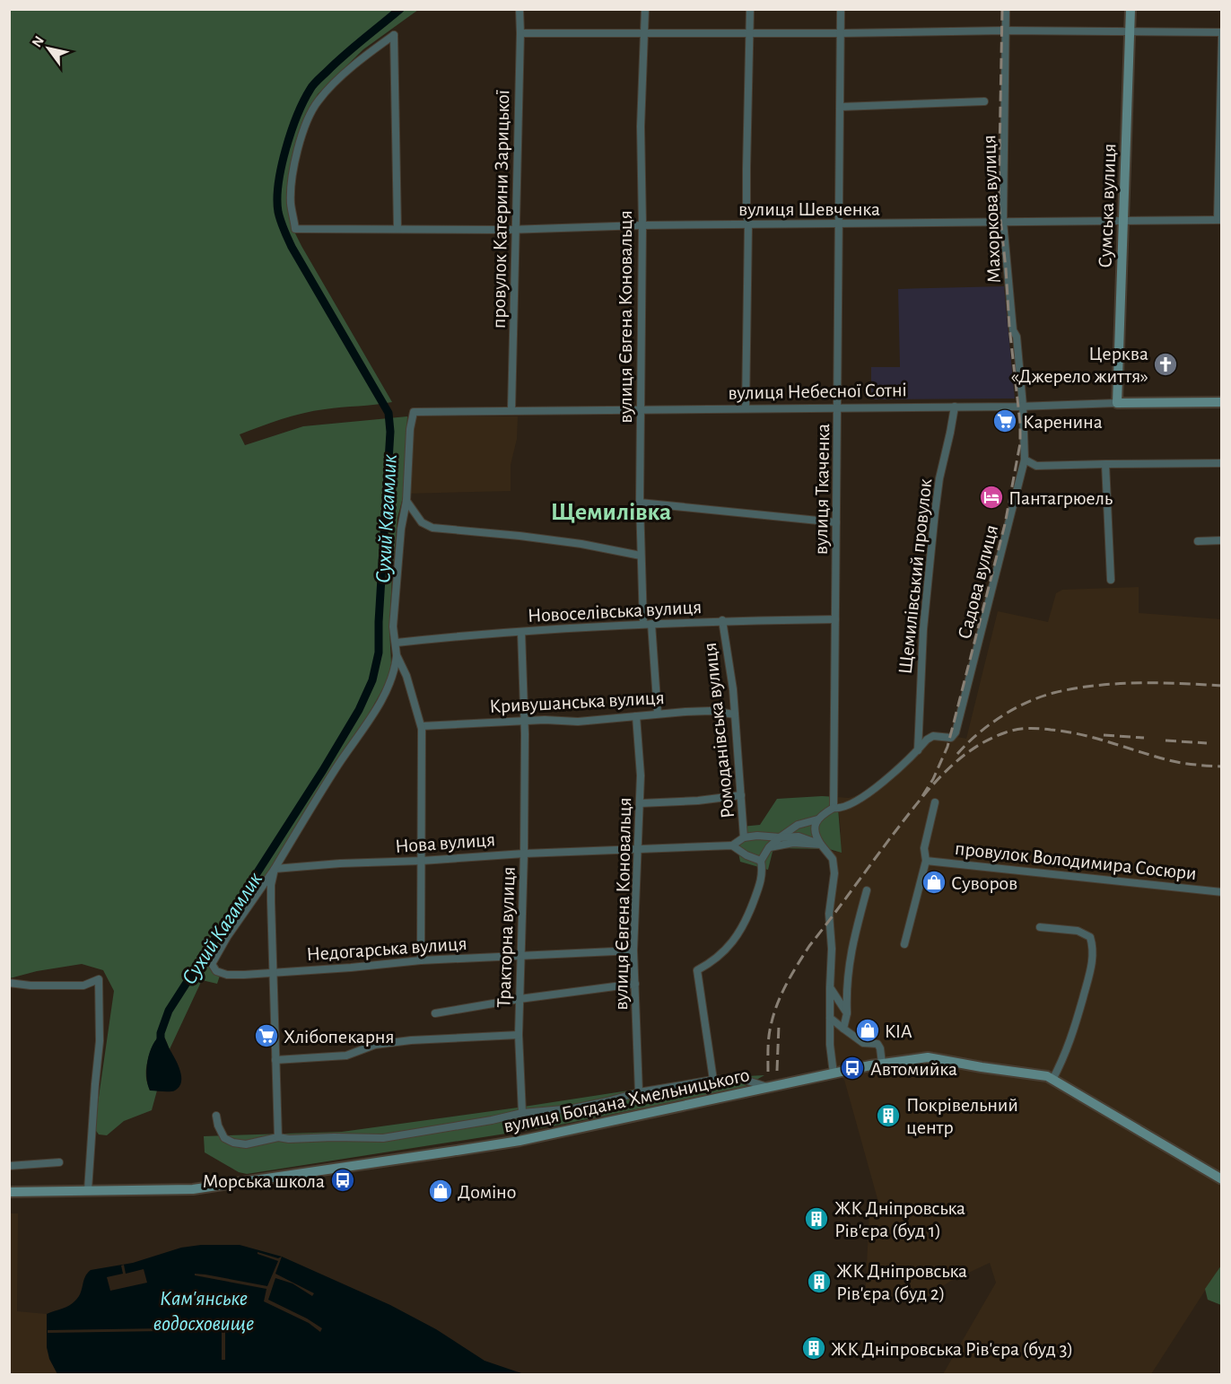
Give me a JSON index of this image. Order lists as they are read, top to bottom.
{
  "streets": {
    "main road": ["Сумська вулиця", "вулиця Небесної Сотні", "вулиця Богдана Хмельницького"],
    "street": [
      "вулиця Шевченка",
      "провулок Катерини Зарицької",
      "Махоркова вулиця",
      "вулиця Євгена Коновальця",
      "вулиця Ткаченка",
      "Щемилівський провулок",
      "Садова вулиця",
      "Новоселівська вулиця",
      "Кривушанська вулиця",
      "Ромоданівська вулиця",
      "Нова вулиця",
      "провулок Володимира Сосюри",
      "Тракторна вулиця",
      "Недогарська вулиця"
    ]
  },
  "crossings": [
    ["Сумська вулиця", "вулиця Шевченка"],
    ["Сумська вулиця", "вулиця Небесної Сотні"],
    ["вулиця Шевченка", "провулок Катерини Зарицької"],
    ["вулиця Шевченка", "Махоркова вулиця"],
    ["вулиця Шевченка", "вулиця Євгена Коновальця"],
    ["вулиця Шевченка", "вулиця Ткаченка"],
    ["провулок Катерини Зарицької", "вулиця Небесної Сотні"],
    ["Махоркова вулиця", "вулиця Небесної Сотні"],
    ["Махоркова вулиця", "Садова вулиця"],
    ["вулиця Євгена Коновальця", "вулиця Небесної Сотні"],
    ["вулиця Євгена Коновальця", "Новоселівська вулиця"],
    ["вулиця Євгена Коновальця", "Кривушанська вулиця"],
    ["вулиця Євгена Коновальця", "Нова вулиця"],
    ["вулиця Євгена Коновальця", "Недогарська вулиця"],
    ["вулиця Небесної Сотні", "вулиця Ткаченка"],
    ["вулиця Небесної Сотні", "Щемилівський провулок"],
    ["вулиця Небесної Сотні", "Садова вулиця"],
    ["вулиця Ткаченка", "Новоселівська вулиця"],
    ["Щемилівський провулок", "Садова вулиця"],
    ["Новоселівська вулиця", "Ромоданівська вулиця"],
    ["Новоселівська вулиця", "Тракторна вулиця"],
    ["Кривушанська вулиця", "Ромоданівська вулиця"],
    ["Кривушанська вулиця", "Тракторна вулиця"],
    ["Нова вулиця", "Тракторна вулиця"],
    ["Нова вулиця", "Недогарська вулиця"],
    ["Тракторна вулиця", "Недогарська вулиця"]
  ],
  "districts": ["Щемилівка"],
  "water": ["Сухий Кагамлик", "Кам'янське водосховище"],
  "places": {
    "church": ["Церква «Джерело життя»"],
    "supermarket": ["Каренина", "Хлібопекарня"],
    "hotel": ["Пантагрюель"],
    "shop": ["Суворов", "KIA", "Доміно"],
    "bus stop": ["Автомийка", "Морська школа"],
    "building": [
      "Покрівельний центр",
      "ЖК Дніпровська Рів'єра (буд 1)",
      "ЖК Дніпровська Рів'єра (буд 2)",
      "ЖК Дніпровська Рів'єра (буд 3)"
    ]
  },
  "north": "top left"
}
